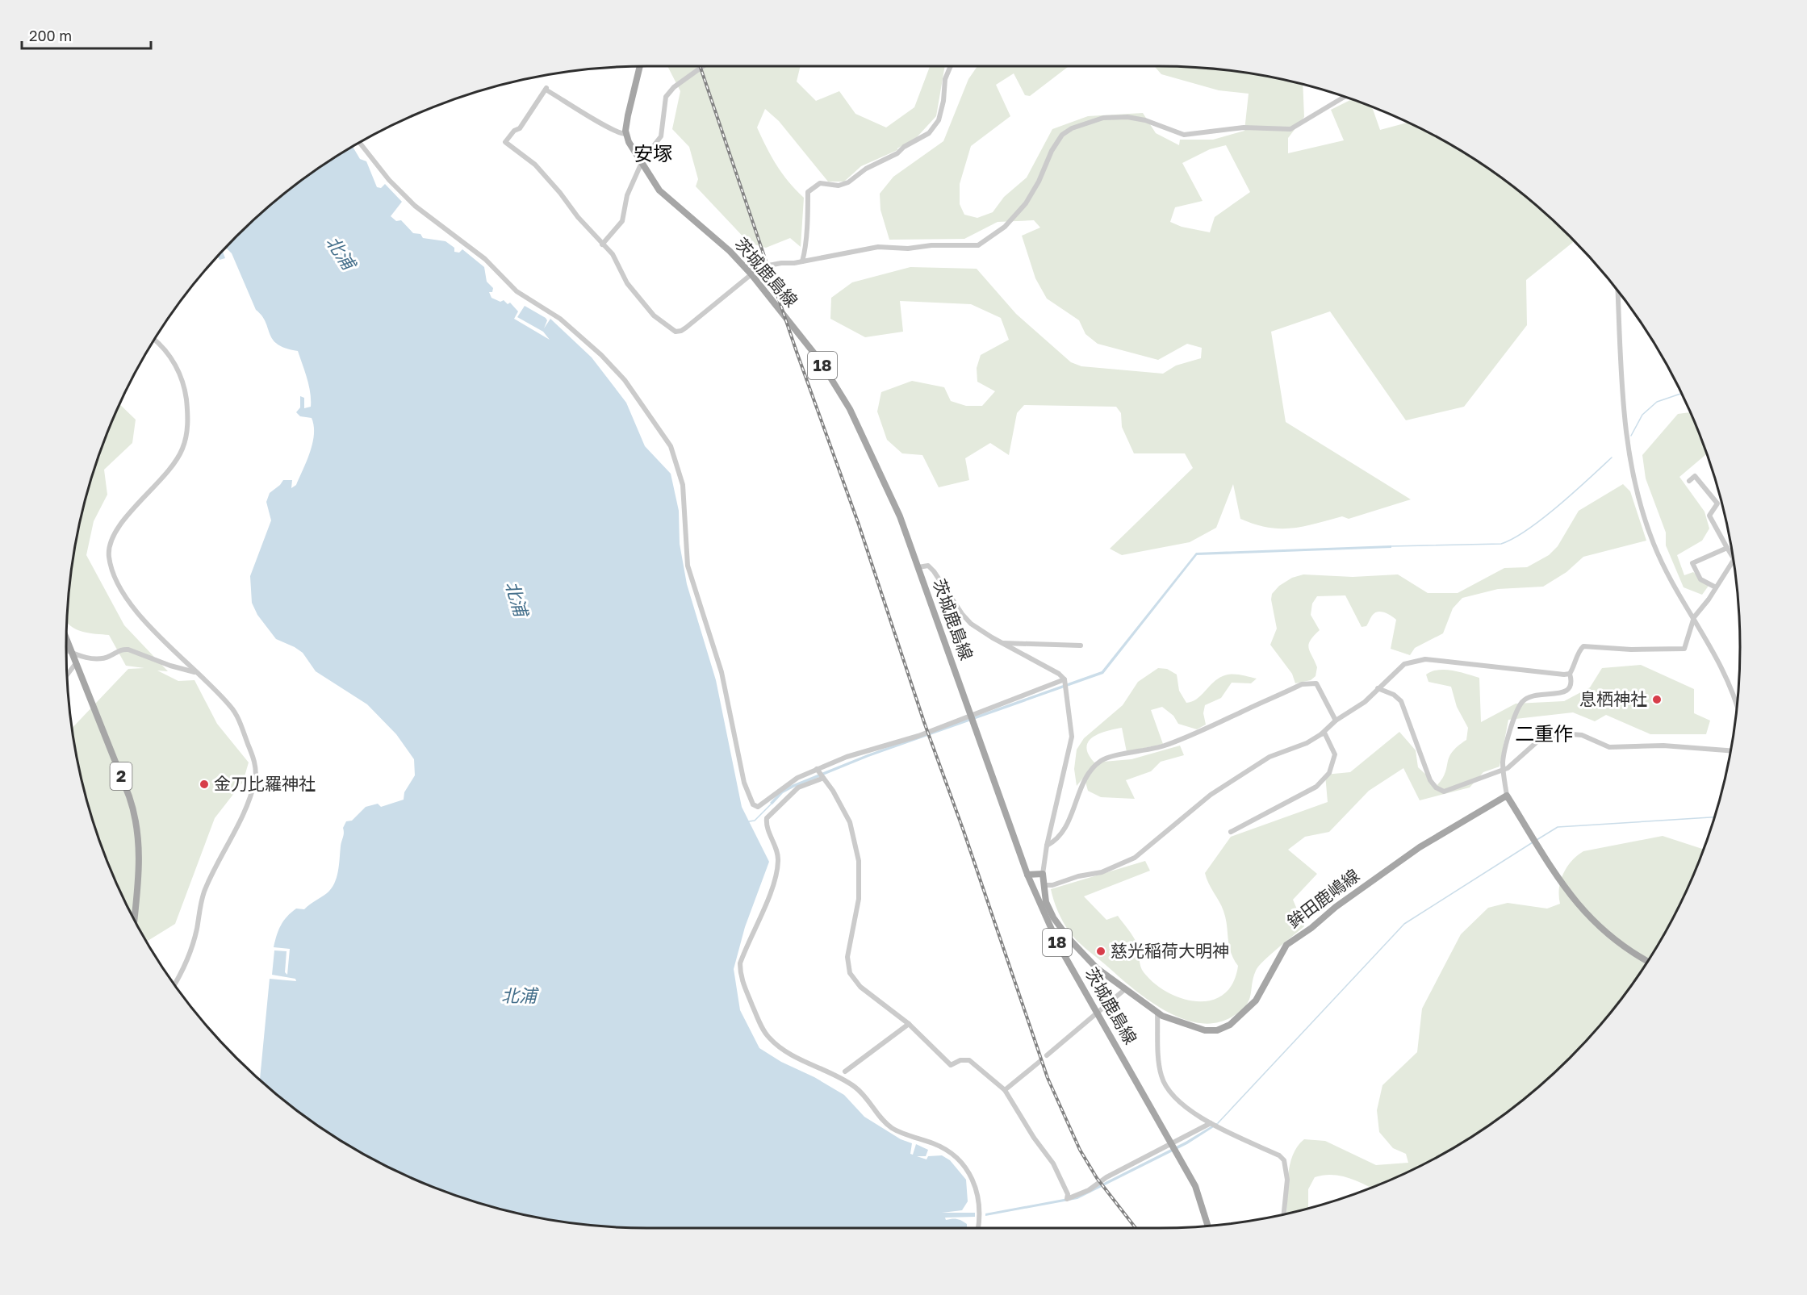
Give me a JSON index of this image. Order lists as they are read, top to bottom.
{
  "streets": {
    "main road": [
      "茨城鹿島線",
      "18",
      "2",
      "鉾田鹿嶋線"
    ]
  },
  "districts": ["安塚", "二重作"],
  "water": ["北浦"],
  "places": ["息栖神社", "金刀比羅神社", "慈光稲荷大明神"],
  "scale_bar": "200 m"
}
